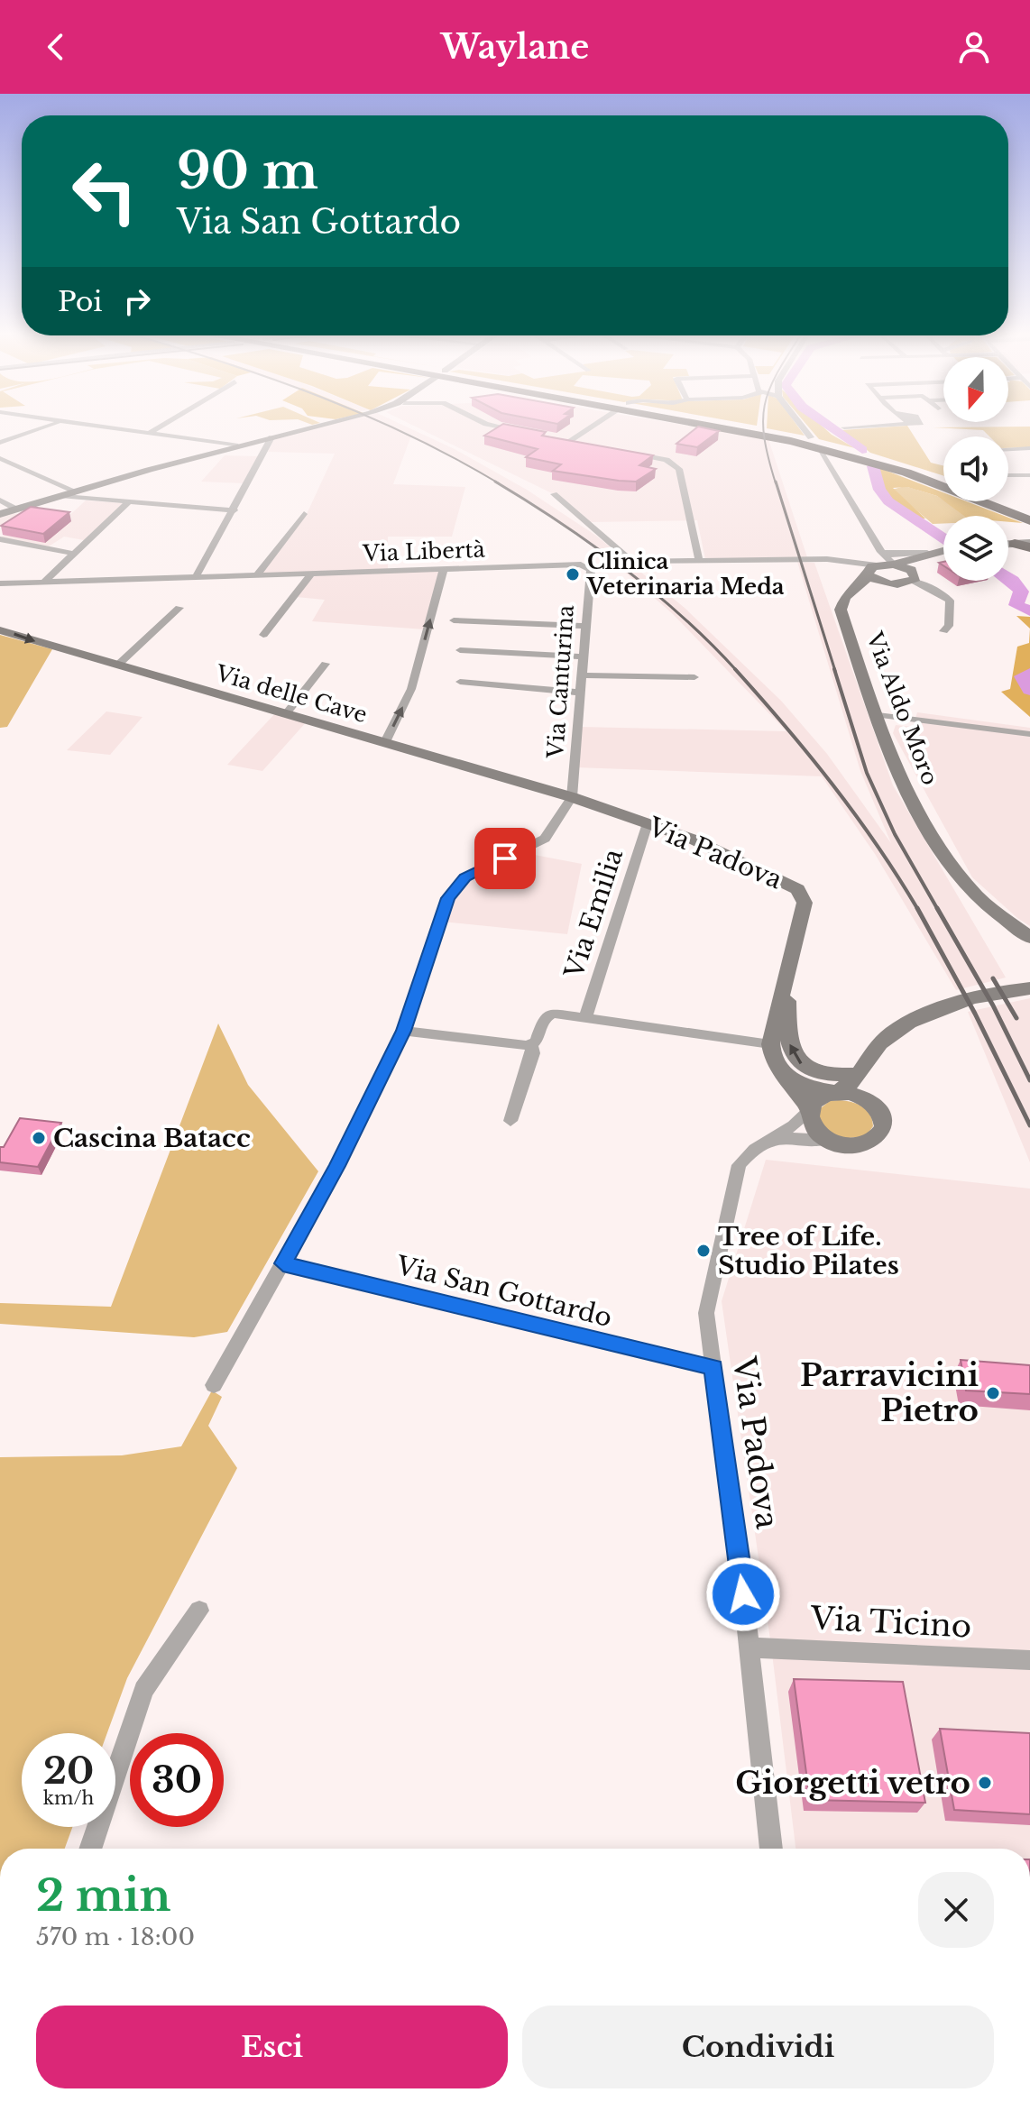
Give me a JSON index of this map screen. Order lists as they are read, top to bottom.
{
  "streets": {
    "street": [
      "Via Libertà",
      "Via Canturina",
      "Via delle Cave",
      "Via Aldo Moro",
      "Via Padova",
      "Via Emilia",
      "Via San Gottardo",
      "Via Ticino"
    ]
  },
  "crossings": [
    ["Via Libertà", "Via Canturina"],
    ["Via Canturina", "Via delle Cave"],
    ["Via Canturina", "Via Padova"],
    ["Via delle Cave", "Via Padova"],
    ["Via Padova", "Via Emilia"],
    ["Via Padova", "Via San Gottardo"],
    ["Via Padova", "Via Ticino"]
  ],
  "places": [
    "Clinica Veterinaria Meda",
    "Cascina Batacc",
    "Tree of Life. Studio Pilates",
    "Parravicini Pietro",
    "Giorgetti vetro"
  ],
  "north": "bottom",
  "page": {
    "header": "Waylane",
    "turn": ["90 m", "Via San Gottardo"],
    "then": "Poi",
    "speed": "20 km/h",
    "limit": "30",
    "heading": ["2 min", "570 m · 18:00"],
    "buttons": ["Esci", "Condividi"]
  }
}
